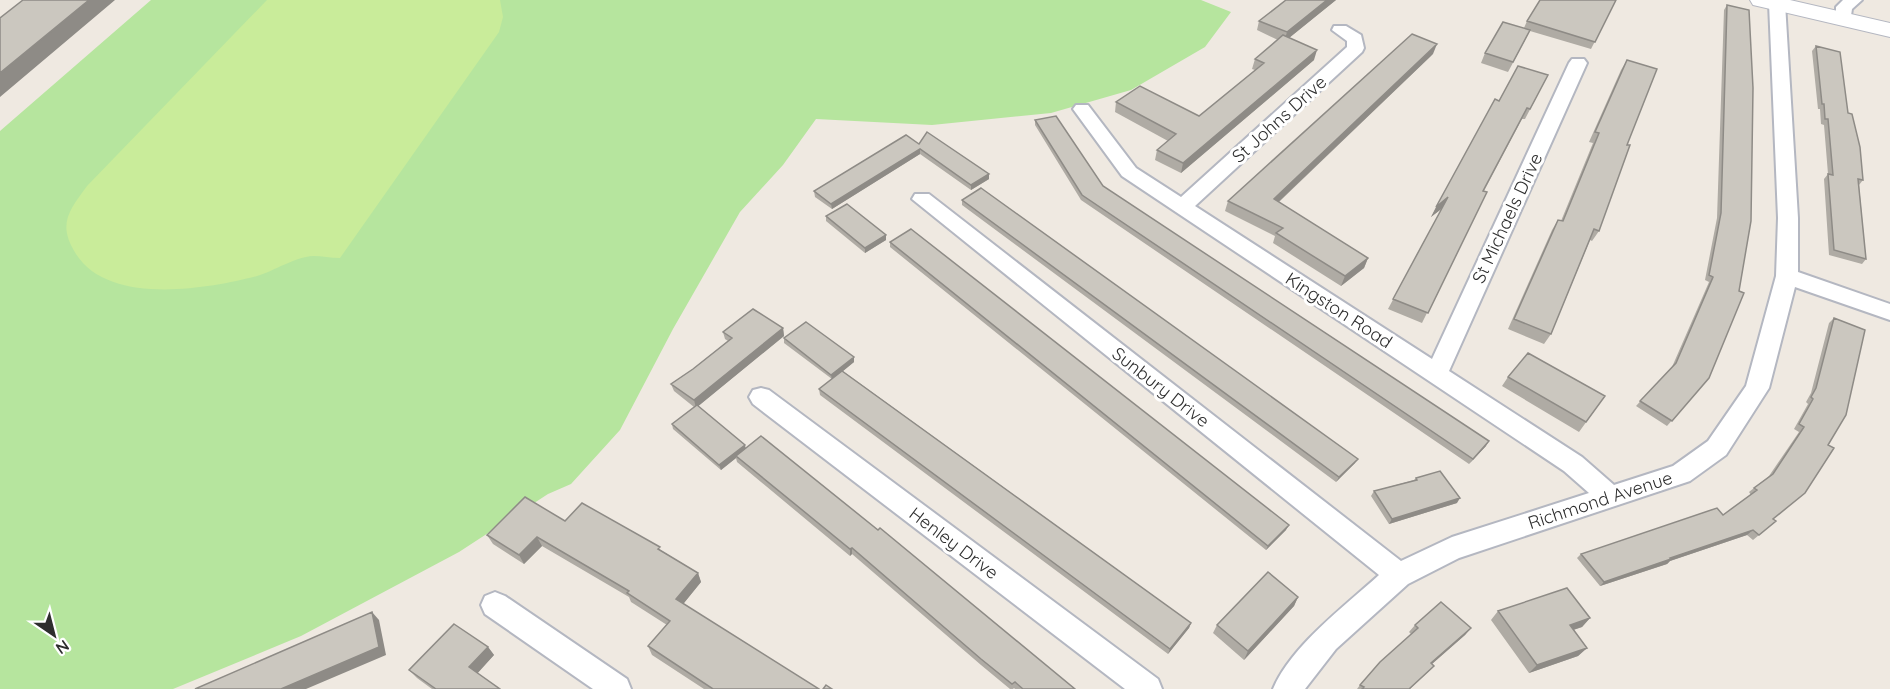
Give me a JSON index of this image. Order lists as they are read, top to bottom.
{
  "streets": {
    "street": [
      "St Johns Drive",
      "St Michaels Drive",
      "Kingston Road",
      "Sunbury Drive",
      "Richmond Avenue",
      "Henley Drive"
    ]
  },
  "crossings": [
    ["St Johns Drive", "Kingston Road"],
    ["St Michaels Drive", "Kingston Road"],
    ["Kingston Road", "Richmond Avenue"],
    ["Sunbury Drive", "Richmond Avenue"]
  ],
  "north": "bottom right"
}
